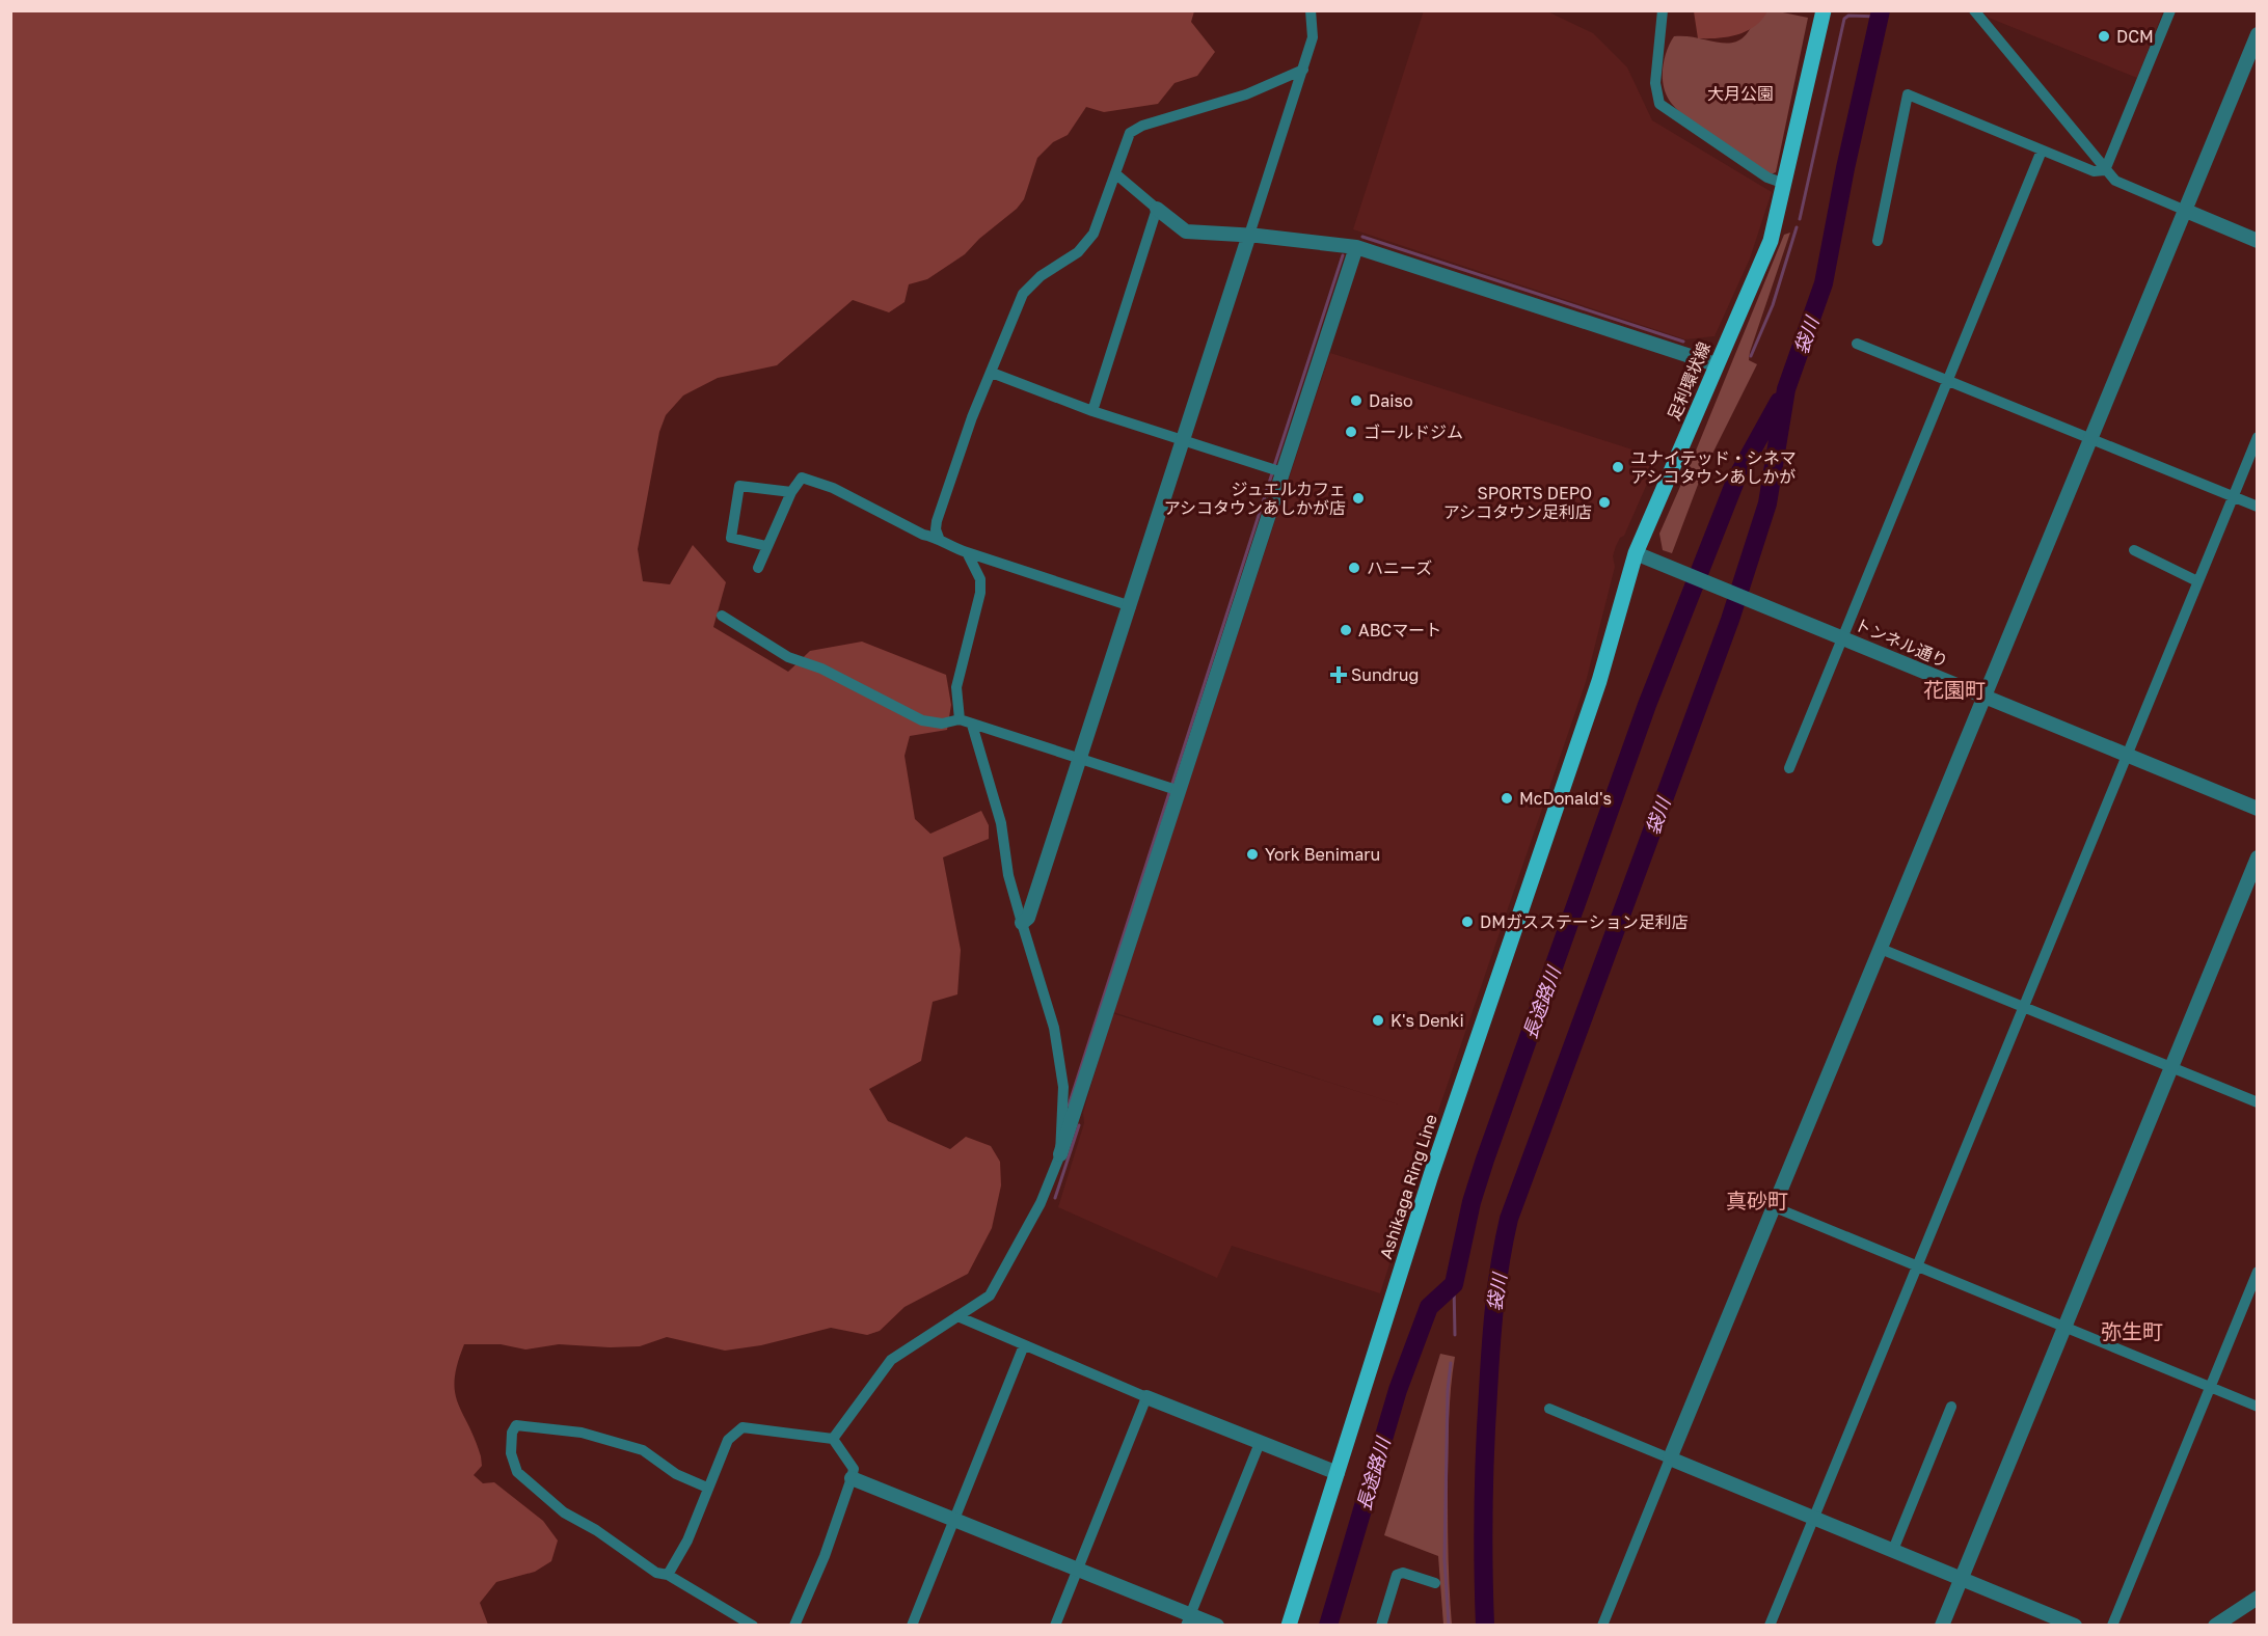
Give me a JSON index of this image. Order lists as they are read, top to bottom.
{
  "streets": {
    "main road": ["足利環状線"],
    "street": ["トンネル通り"]
  },
  "crossings": [
    ["足利環状線", "トンネル通り"]
  ],
  "districts": ["花園町", "真砂町", "弥生町"],
  "water": ["袋川", "長途路川"],
  "parks": ["大月公園"],
  "places": {
    "other": [
      "DCM",
      "Daiso",
      "ゴールドジム",
      "ユナイテッド・シネマ アシコタウンあしかが",
      "ジュエルカフェ アシコタウンあしかが店",
      "SPORTS DEPO アシコタウン足利店",
      "ハニーズ",
      "ABCマート",
      "McDonald's",
      "York Benimaru",
      "DMガスステーション足利店",
      "K's Denki"
    ],
    "health": ["Sundrug"]
  }
}
